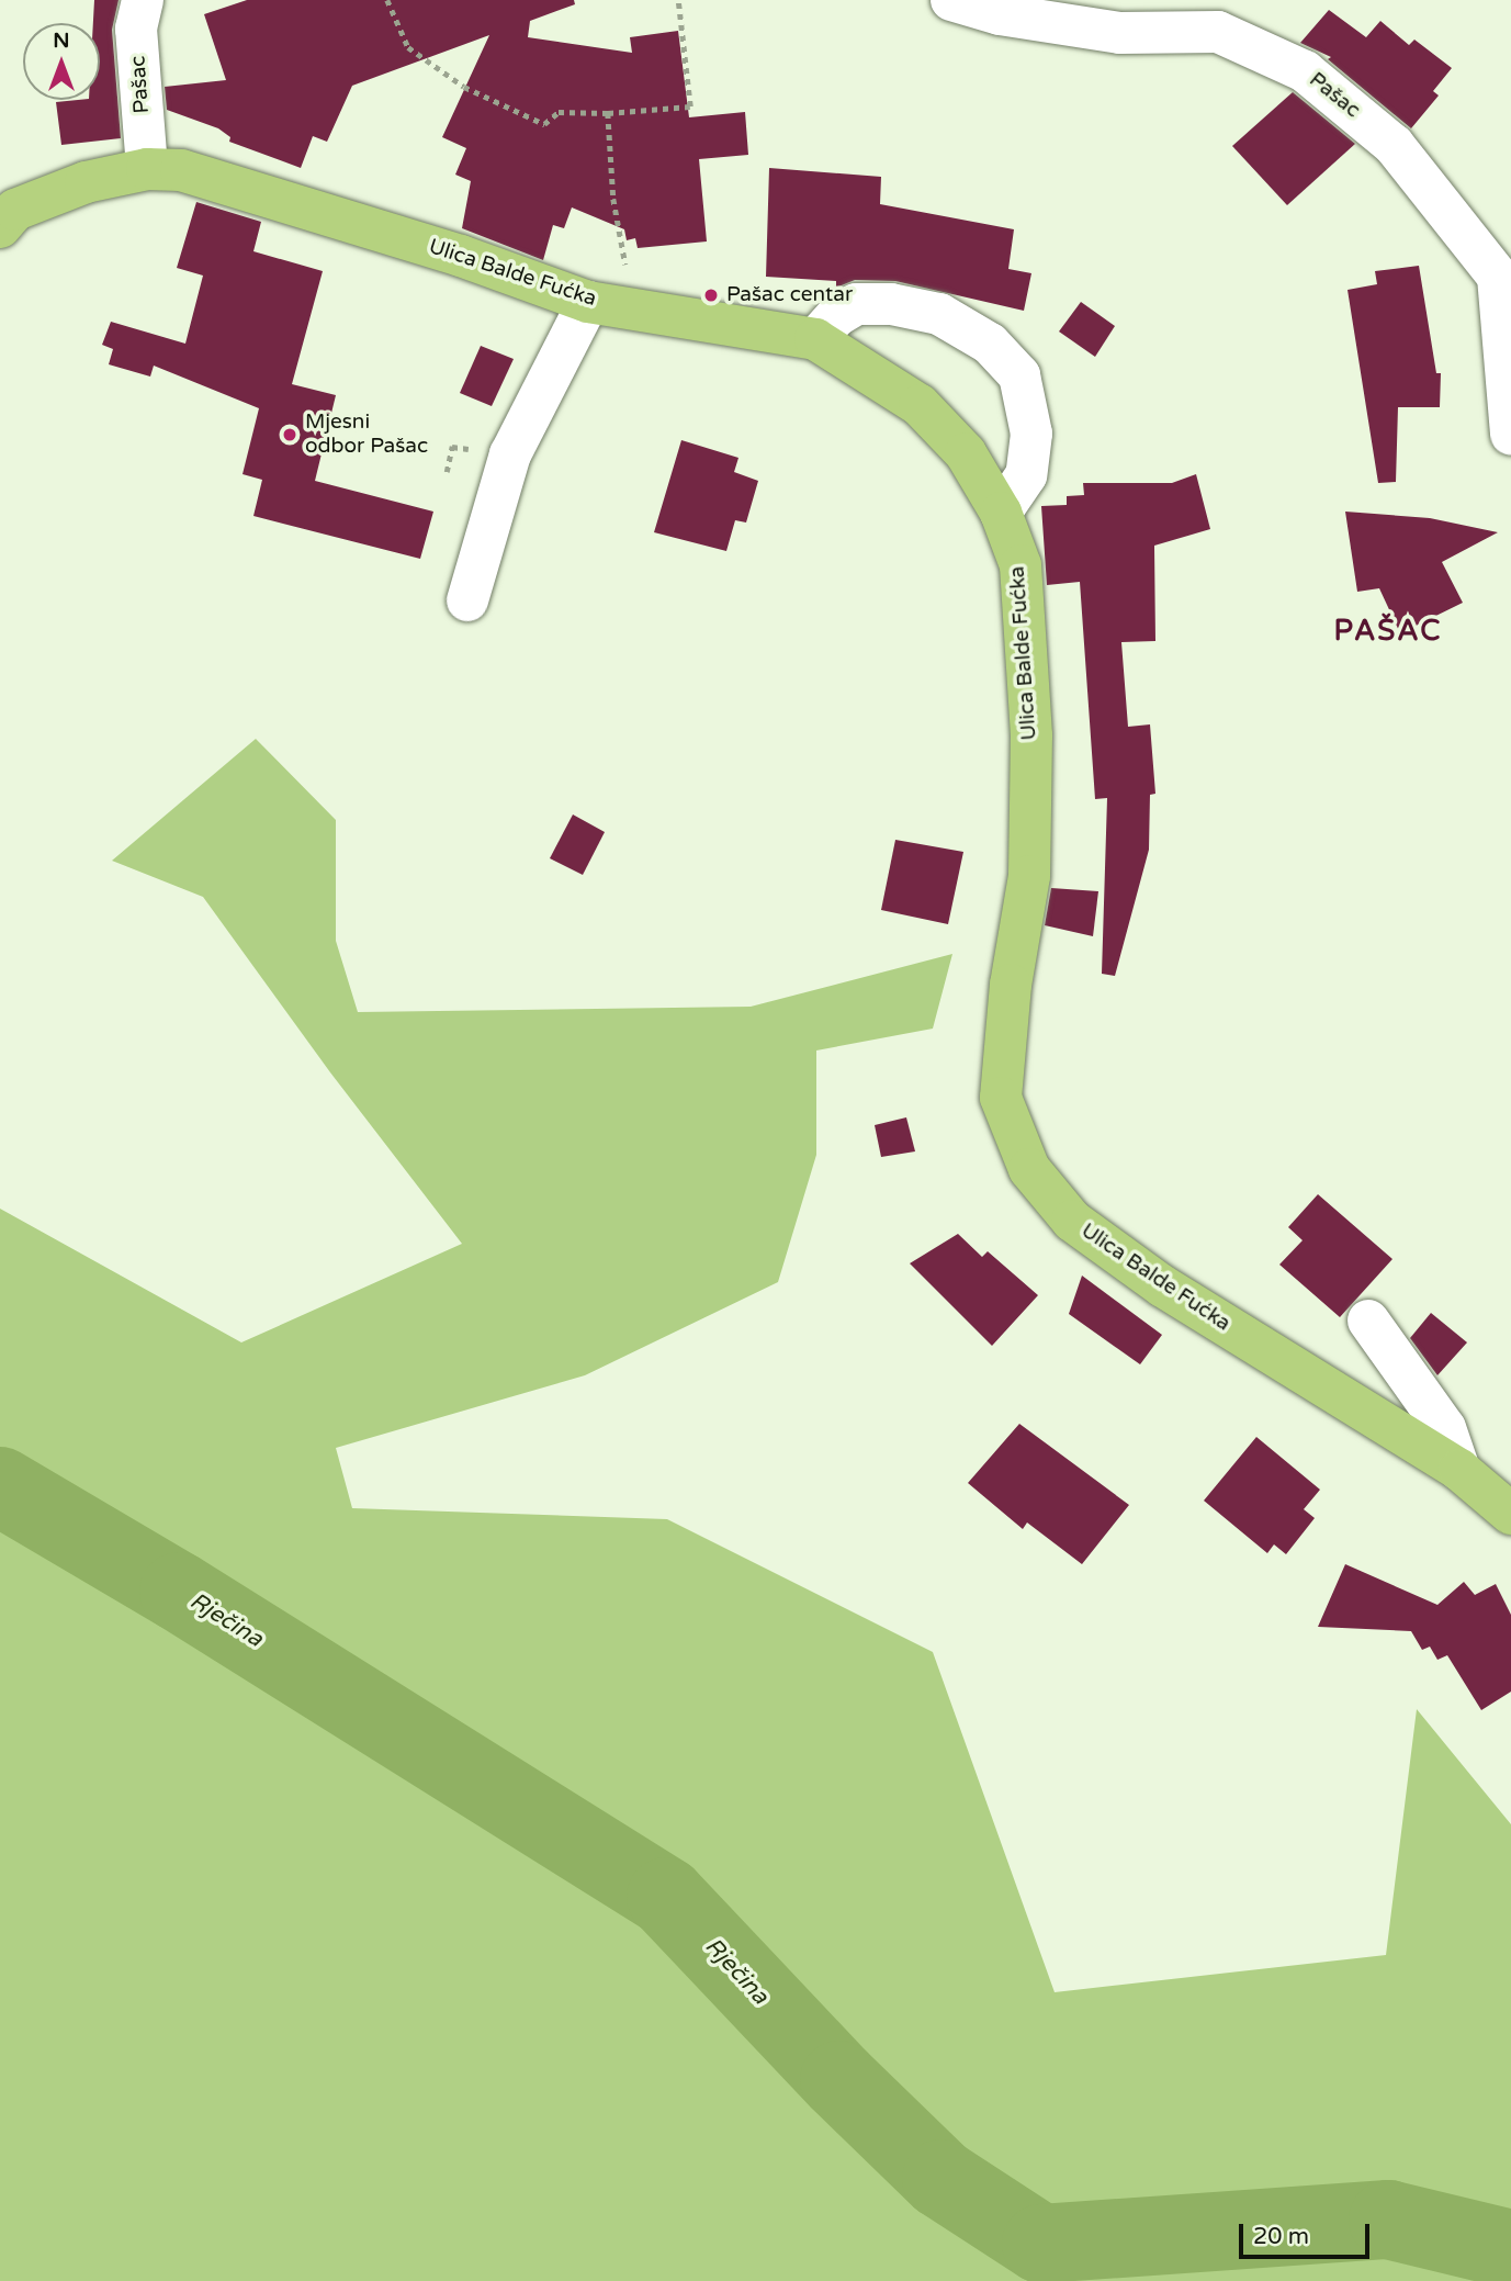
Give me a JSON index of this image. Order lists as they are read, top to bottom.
{
  "streets": {
    "main road": ["Ulica Balde Fućka"],
    "street": ["Pašac"]
  },
  "crossings": [
    ["Pašac", "Ulica Balde Fućka"]
  ],
  "districts": ["PAŠAC"],
  "water": ["Rječina"],
  "places": ["Pašac centar", "Mjesni odbor Pašac"],
  "scale_bar": "20 m",
  "north": "top"
}
